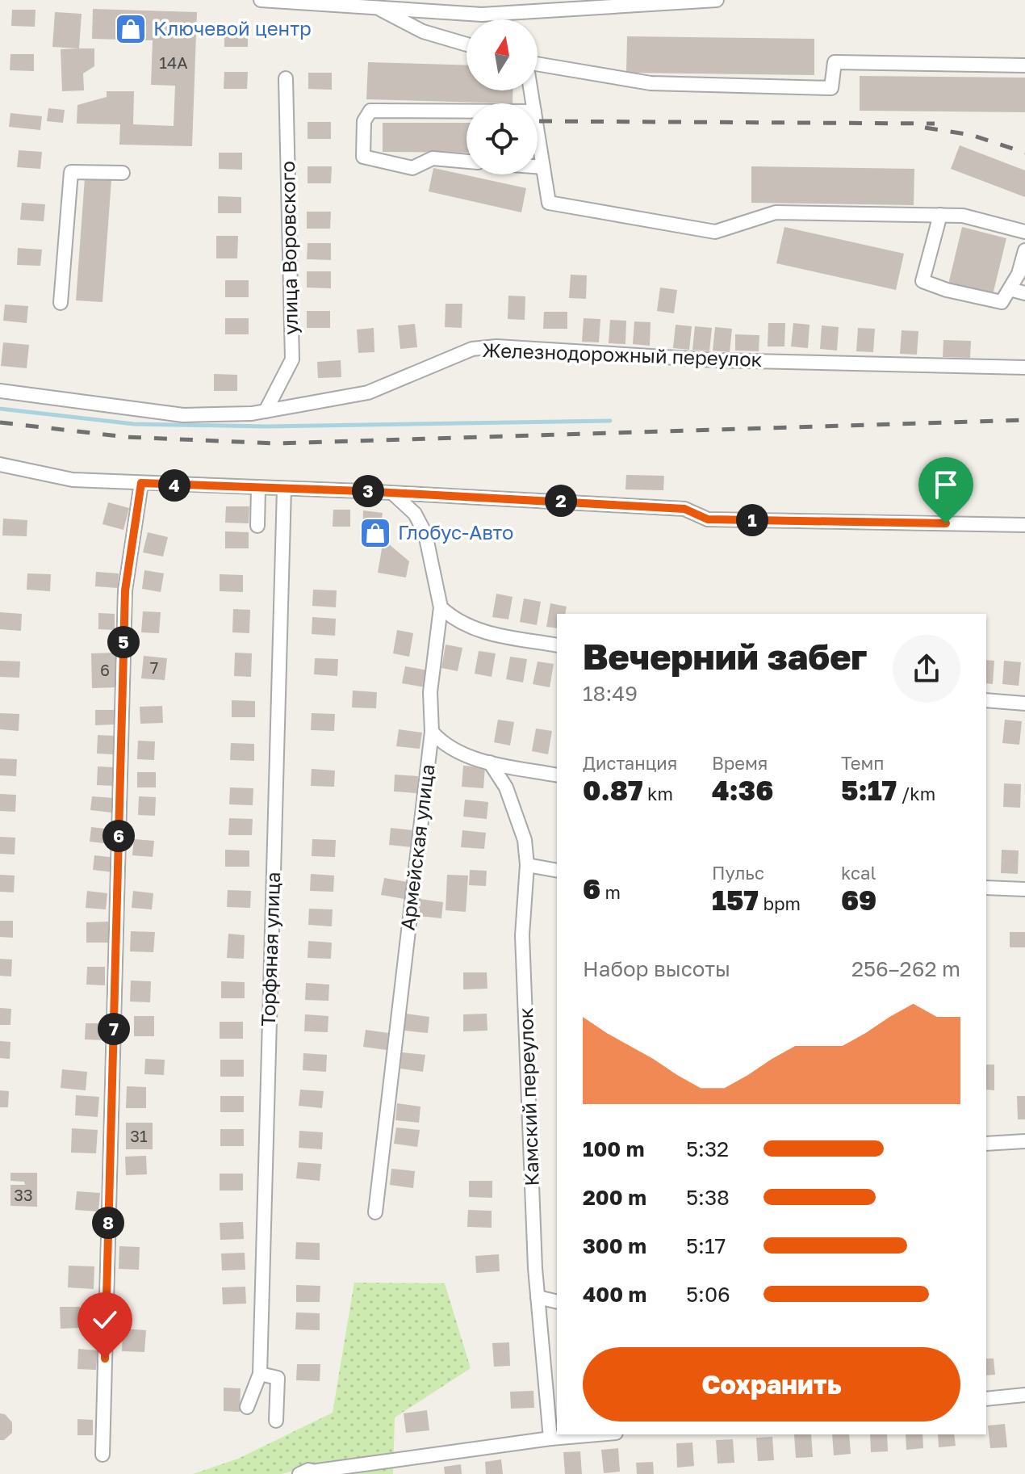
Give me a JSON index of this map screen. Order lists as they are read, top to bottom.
{
  "streets": {
    "street": [
      "улица Воровского",
      "Железнодорожный переулок",
      "Армейская улица",
      "Торфяная улица",
      "Камский переулок"
    ]
  },
  "crossings": [
    ["улица Воровского", "Железнодорожный переулок"]
  ],
  "places": {
    "shop": ["Ключевой центр", "Глобус-Авто"]
  },
  "house_numbers": [
    "14А",
    "7",
    "6",
    "31",
    "33"
  ],
  "north": "top",
  "page": {
    "pins": [
      "4",
      "3",
      "2",
      "1",
      "5",
      "6",
      "7",
      "8"
    ],
    "heading": ["Вечерний забег", "18:49"],
    "stats": [
      ["Дистанция", "0.87 km"],
      ["Время", "4:36"],
      ["Темп", "5:17 /km"],
      ["6 m"],
      ["Пульс", "157 bpm"],
      ["kcal", "69"]
    ],
    "chart": ["Набор высоты", "256–262 m"],
    "list": [
      {
        "name": "100 m",
        "note": "5:32"
      },
      {
        "name": "200 m",
        "note": "5:38"
      },
      {
        "name": "300 m",
        "note": "5:17"
      },
      {
        "name": "400 m",
        "note": "5:06"
      }
    ],
    "buttons": "Сохранить"
  }
}
